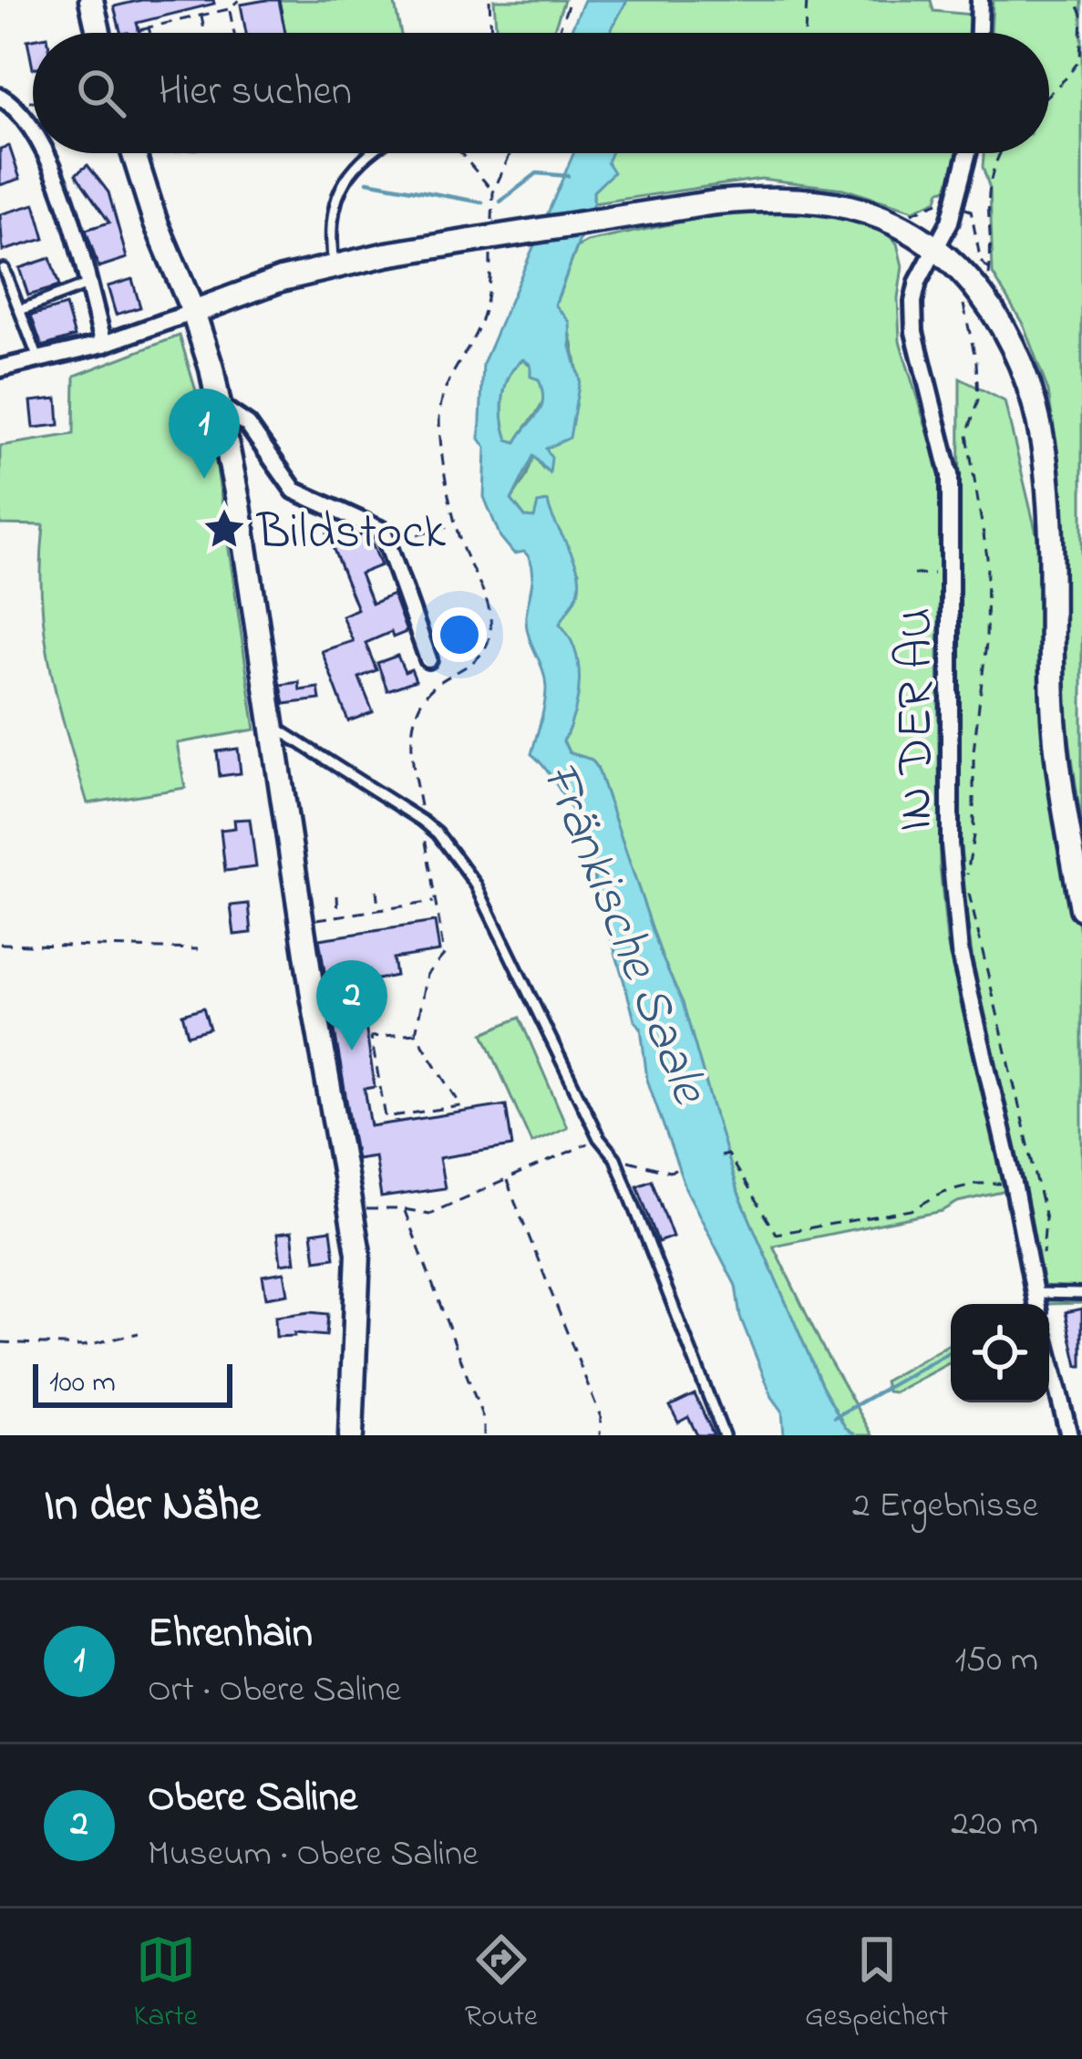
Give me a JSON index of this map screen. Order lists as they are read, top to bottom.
{
  "streets": {
    "street": ["IN DER AU"]
  },
  "water": ["Fränkische Saale"],
  "places": {
    "place": ["Bildstock"]
  },
  "scale_bar": "100 m",
  "page": {
    "search": "Hier suchen",
    "pins": ["1", "2"],
    "scale": "100 m",
    "heading": ["In der Nähe", "2 Ergebnisse"],
    "list": [
      {
        "mark": "1",
        "name": "Ehrenhain",
        "note": "Ort · Obere Saline",
        "value": "150 m"
      },
      {
        "mark": "2",
        "name": "Obere Saline",
        "note": "Museum · Obere Saline",
        "value": "220 m"
      }
    ],
    "nav": ["Karte", "Route", "Gespeichert"]
  }
}
